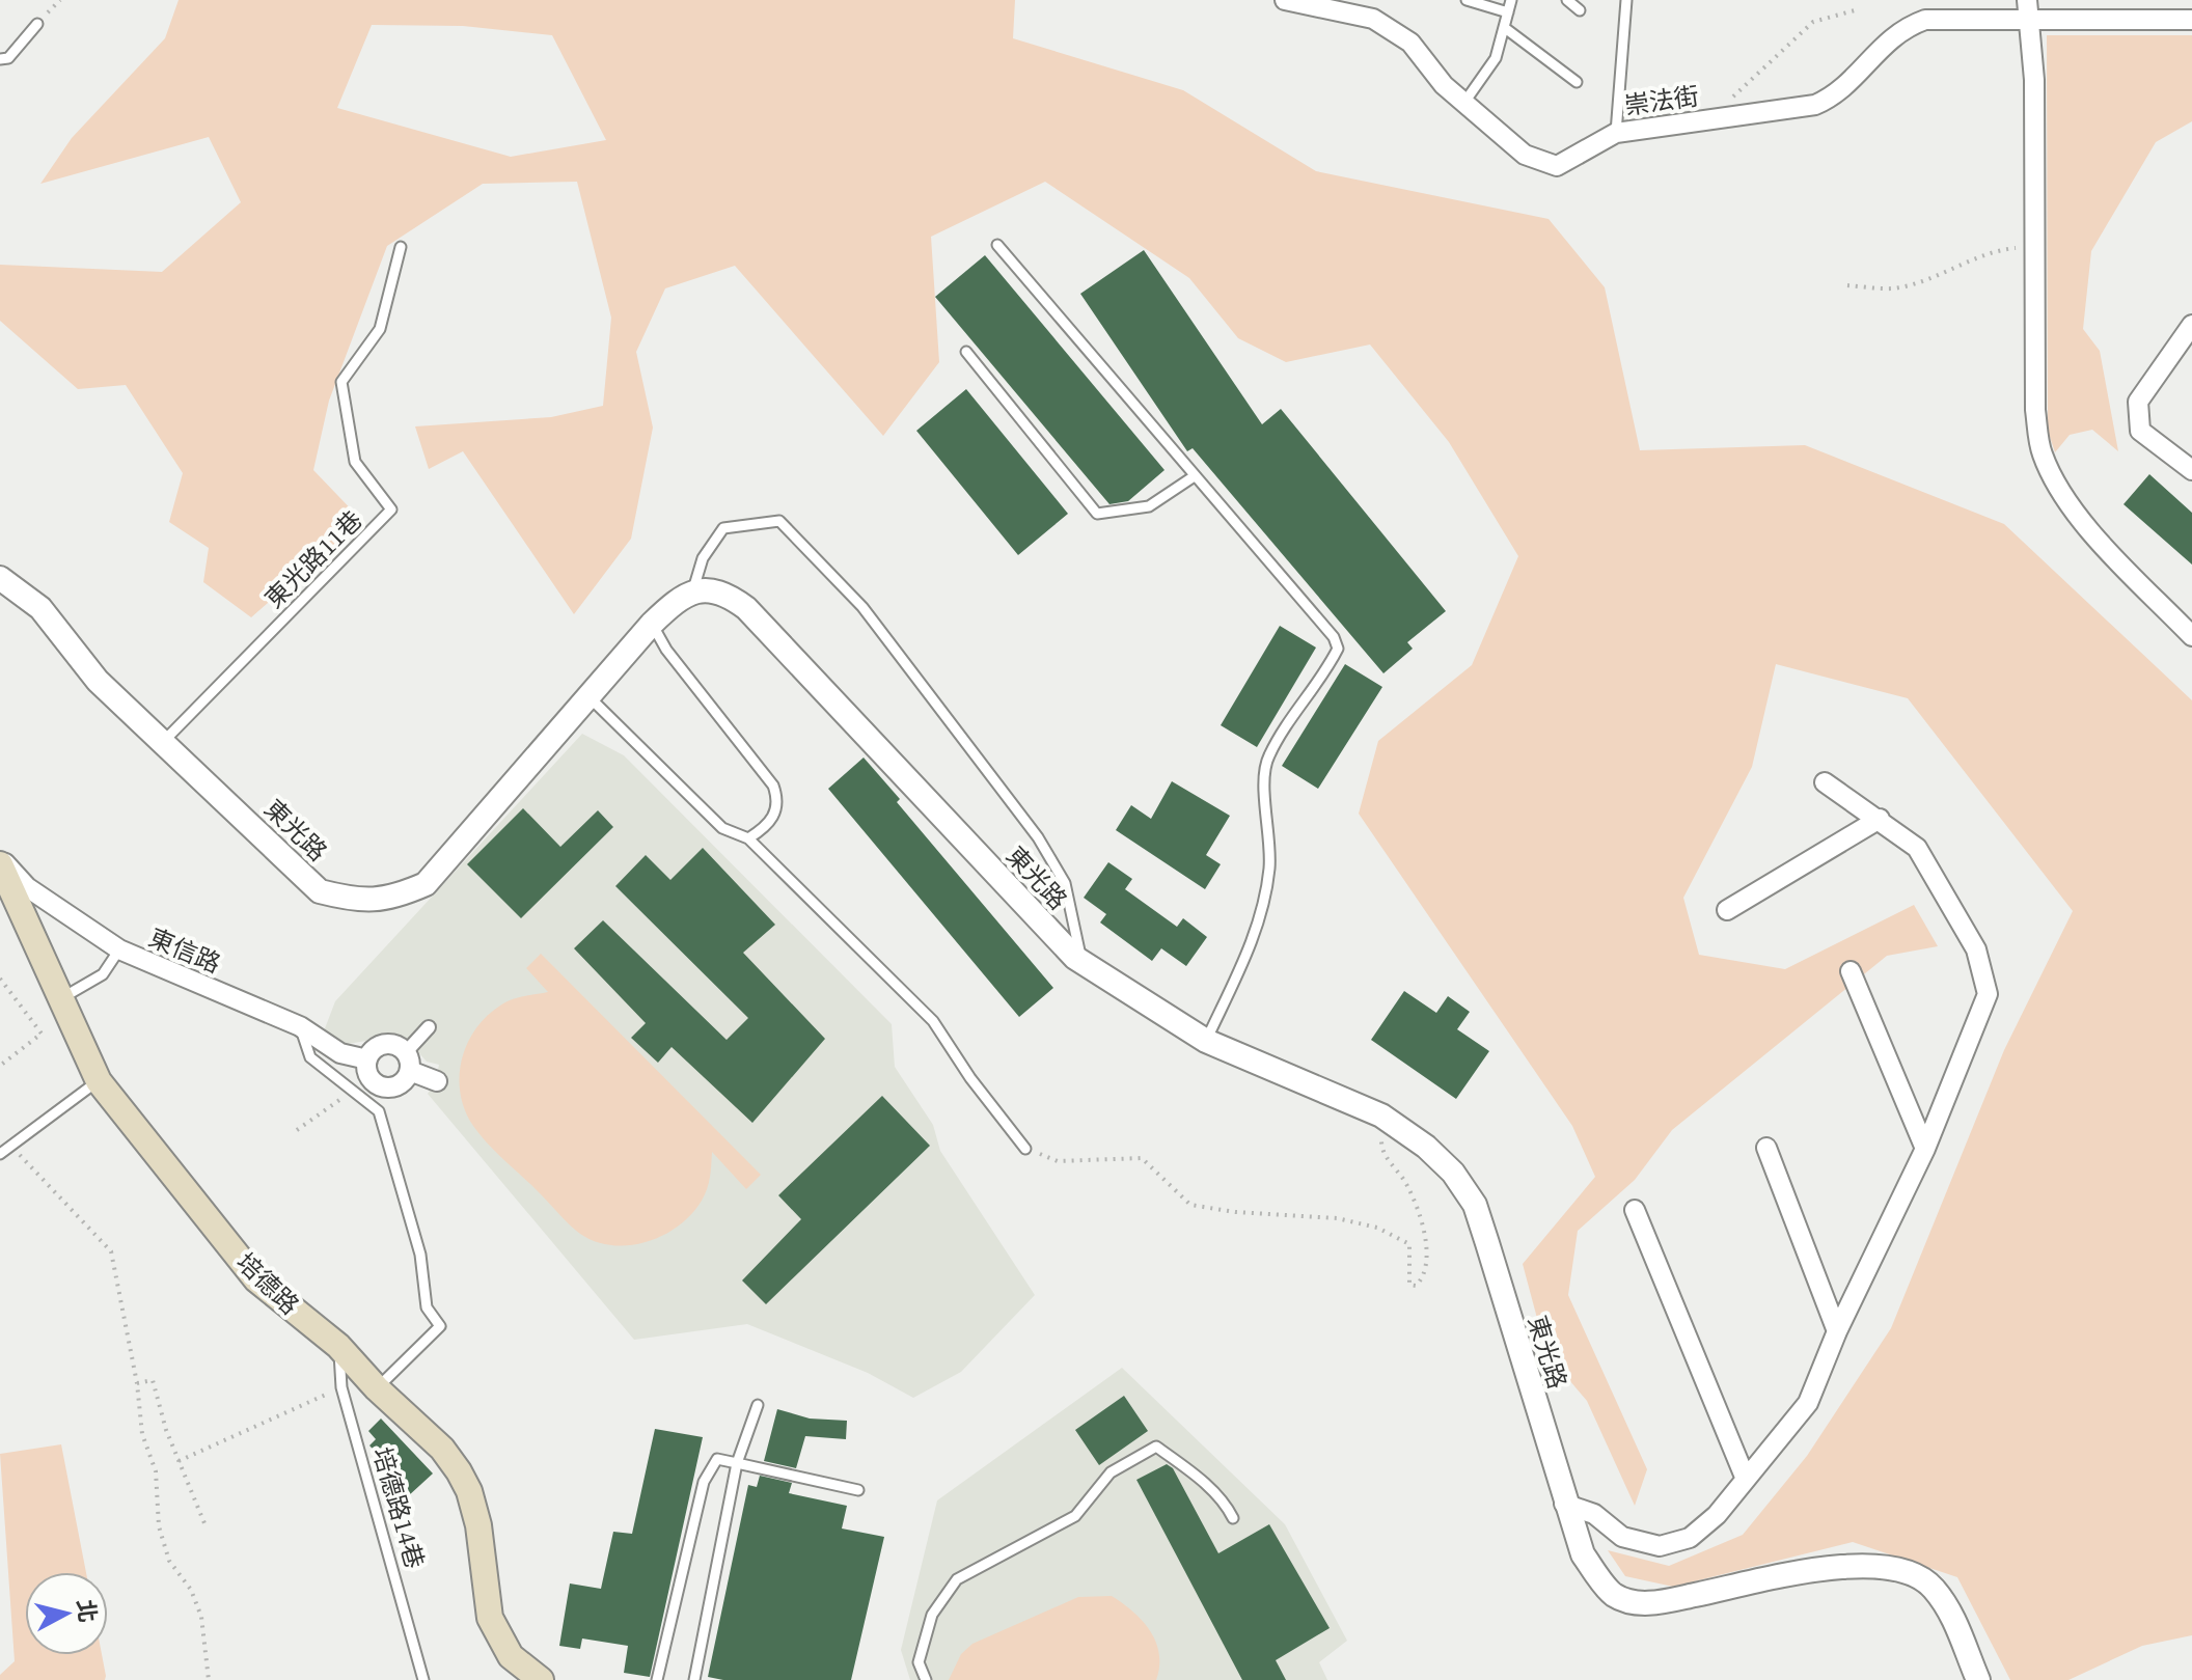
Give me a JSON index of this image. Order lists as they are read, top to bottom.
{
  "streets": {
    "main road": ["培德路"],
    "street": ["崇法街", "東光路", "東信路"],
    "lane": ["東光路11巷", "培德路14巷"]
  },
  "crossings": [
    ["東光路11巷", "東光路"],
    ["東信路", "培德路"],
    ["培德路", "培德路14巷"]
  ],
  "north": "right"
}
